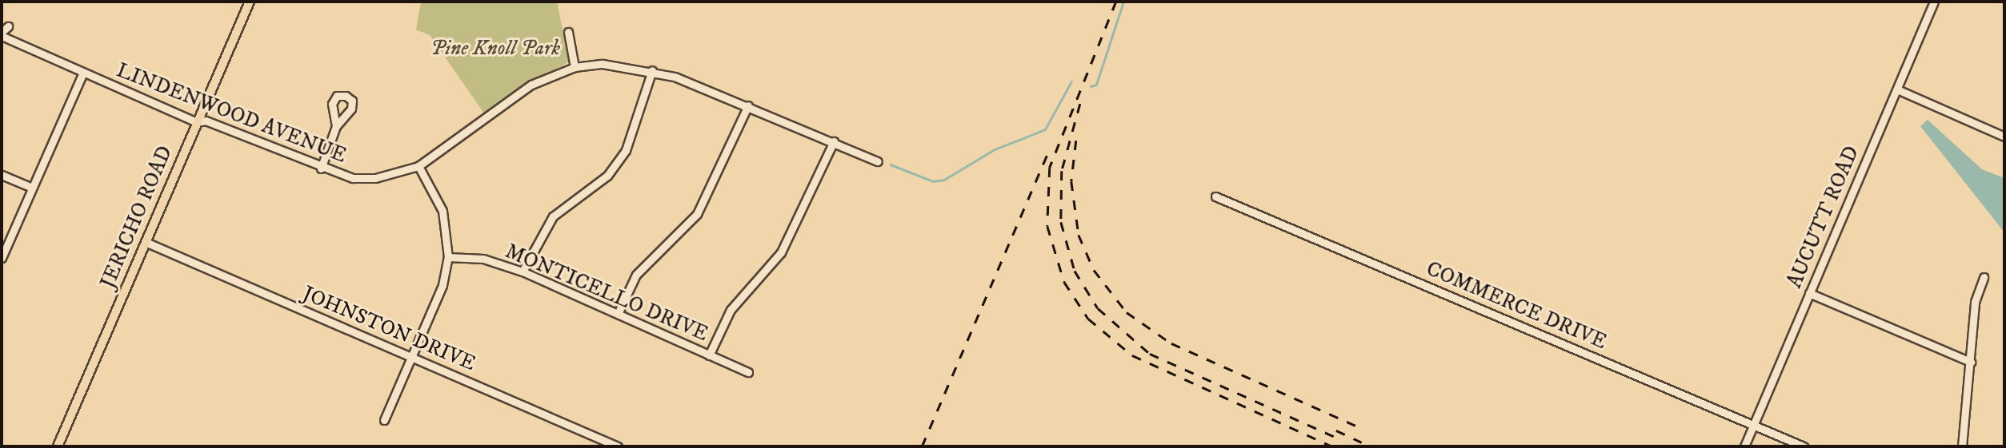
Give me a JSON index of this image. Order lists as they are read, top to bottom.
{
  "streets": {
    "main road": ["JERICHO ROAD"],
    "street": [
      "LINDENWOOD AVENUE",
      "AUCUTT ROAD",
      "MONTICELLO DRIVE",
      "COMMERCE DRIVE",
      "JOHNSTON DRIVE"
    ]
  },
  "crossings": [
    ["LINDENWOOD AVENUE", "JERICHO ROAD"],
    ["JERICHO ROAD", "JOHNSTON DRIVE"],
    ["AUCUTT ROAD", "COMMERCE DRIVE"]
  ],
  "parks": ["Pine Knoll Park"]
}
